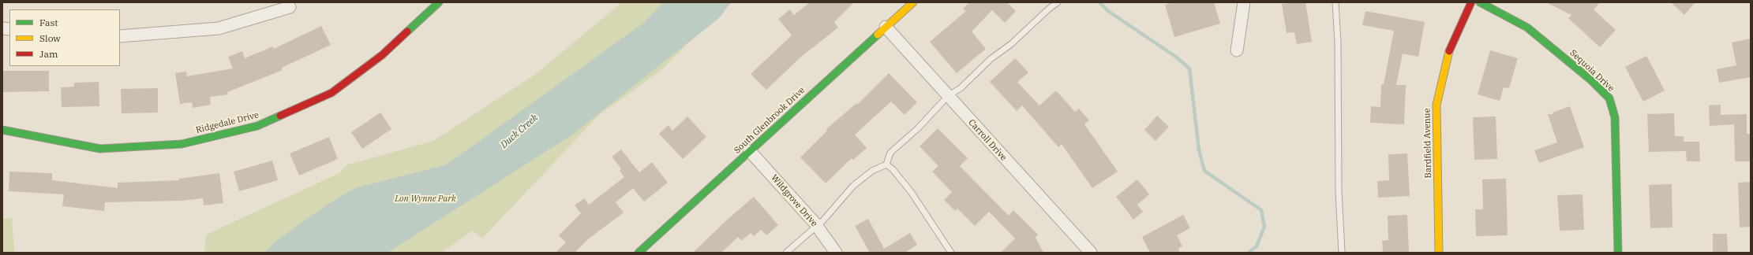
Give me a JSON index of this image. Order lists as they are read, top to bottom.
{
  "streets": {
    "street": [
      "Sequoia Drive",
      "South Glenbrook Drive",
      "Ridgedale Drive",
      "Carroll Drive",
      "Bardfield Avenue",
      "Wildgrove Drive"
    ]
  },
  "crossings": [
    ["South Glenbrook Drive", "Carroll Drive"],
    ["South Glenbrook Drive", "Wildgrove Drive"]
  ],
  "water": ["Duck Creek"],
  "parks": ["Lon Wynne Park"],
  "legend": ["Fast", "Slow", "Jam"]
}
